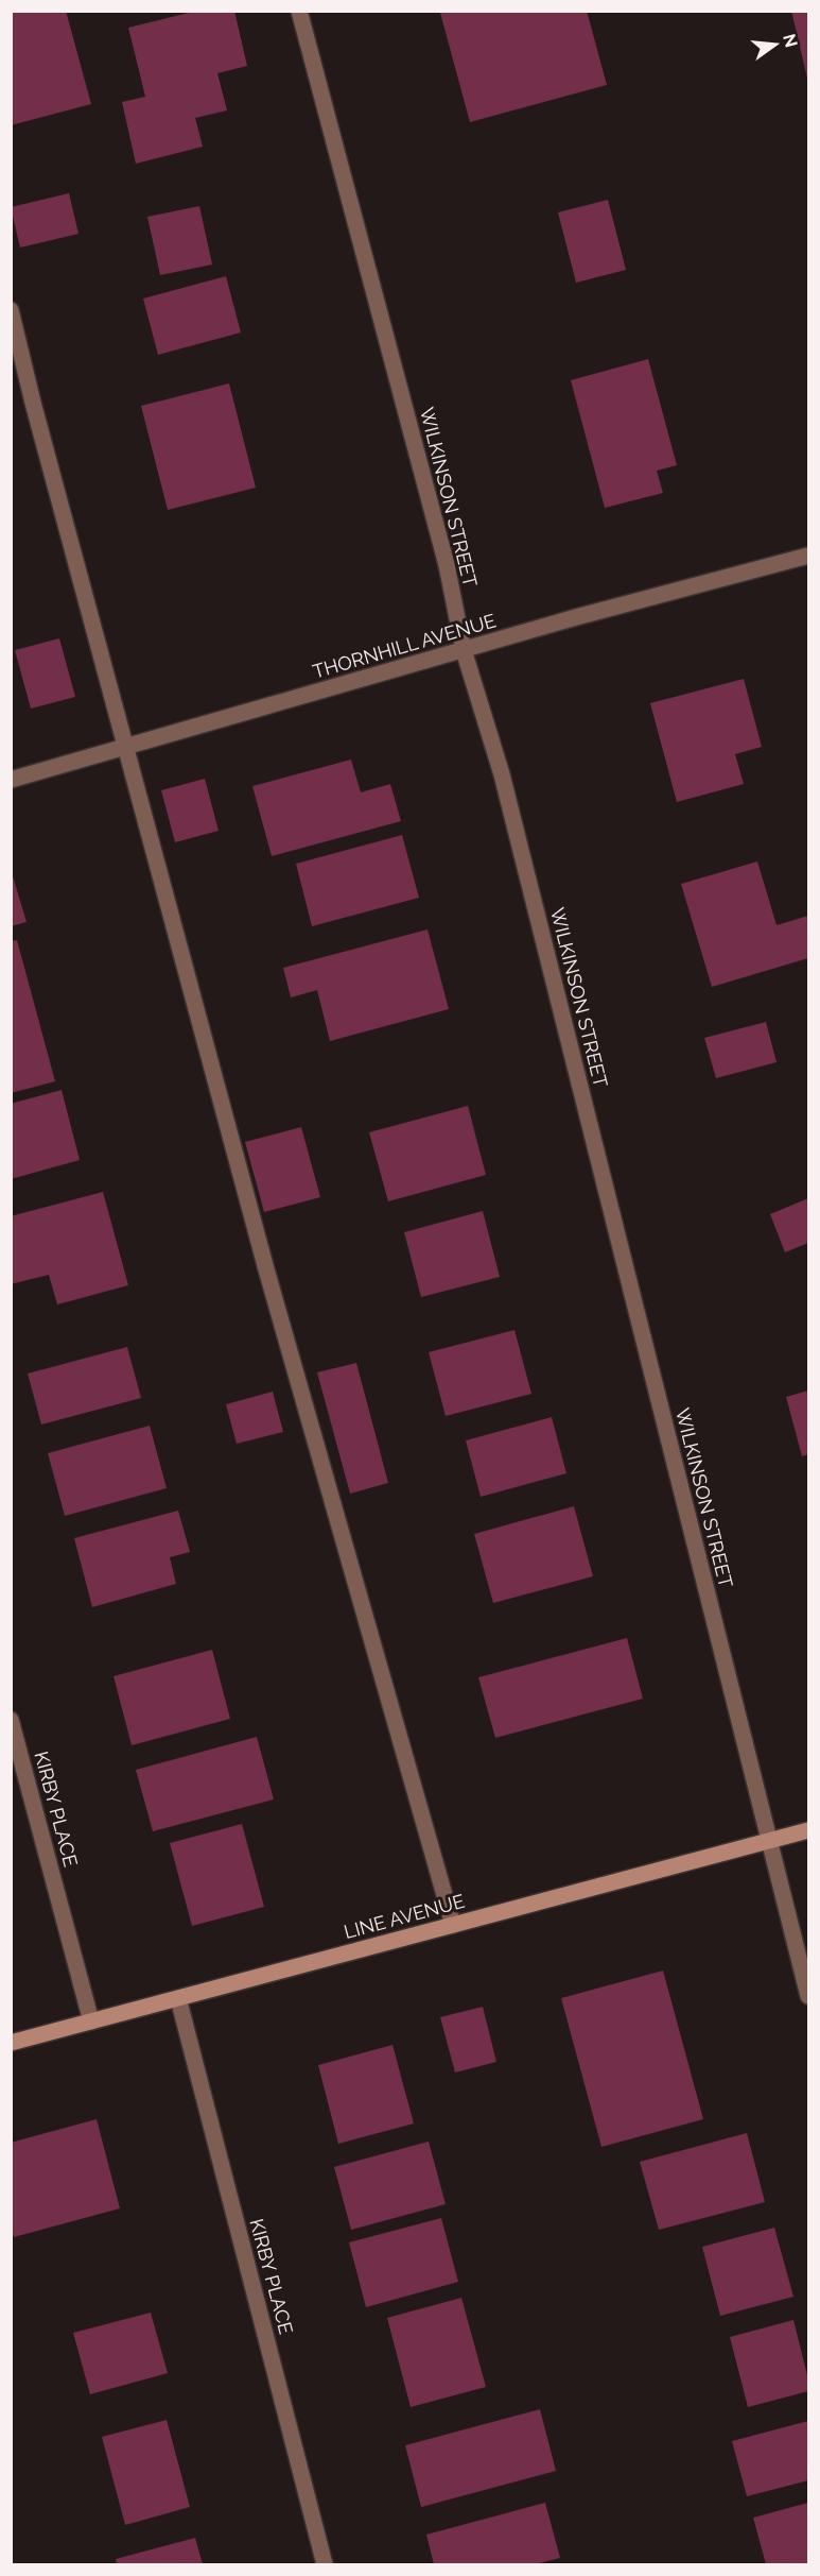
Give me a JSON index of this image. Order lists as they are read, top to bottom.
{
  "streets": {
    "main road": ["LINE AVENUE"],
    "street": ["WILKINSON STREET", "THORNHILL AVENUE", "KIRBY PLACE"]
  },
  "crossings": [
    ["WILKINSON STREET", "THORNHILL AVENUE"],
    ["WILKINSON STREET", "LINE AVENUE"],
    ["KIRBY PLACE", "LINE AVENUE"]
  ],
  "north": "right"
}
